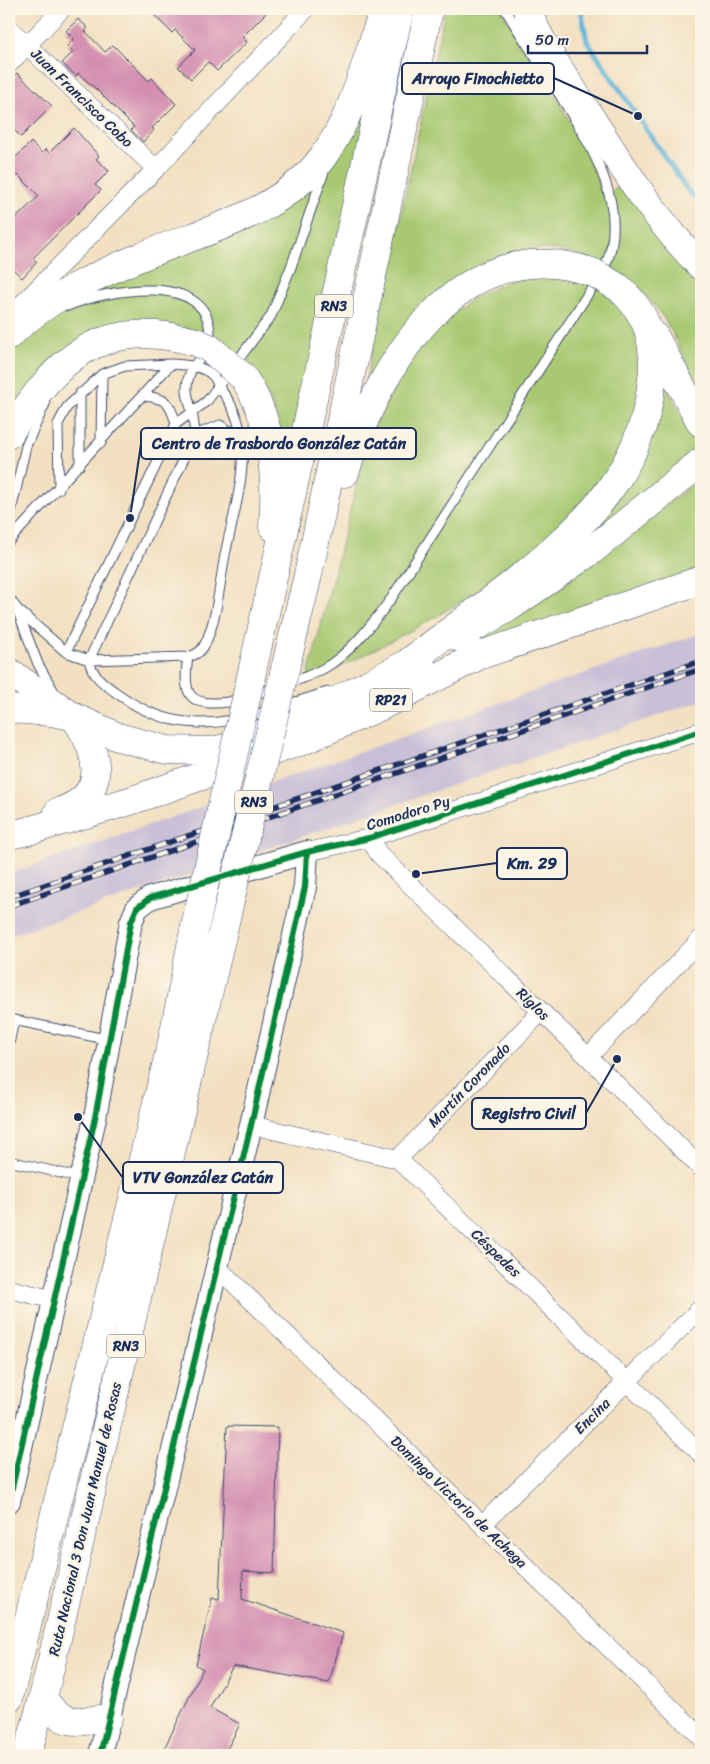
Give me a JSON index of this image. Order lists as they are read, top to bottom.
{
  "streets": {
    "main road": ["RN3", "RP21", "Ruta Nacional 3 Don Juan Manuel de Rosas"],
    "street": [
      "Juan Francisco Cobo",
      "Comodoro Py",
      "Riglos",
      "Martín Coronado",
      "Céspedes",
      "Encina",
      "Domingo Victorio de Achega"
    ]
  },
  "crossings": [
    ["RN3", "Ruta Nacional 3 Don Juan Manuel de Rosas"],
    ["Comodoro Py", "Riglos"],
    ["Riglos", "Martín Coronado"],
    ["Martín Coronado", "Céspedes"],
    ["Céspedes", "Encina"],
    ["Encina", "Domingo Victorio de Achega"]
  ],
  "places": [
    "Arroyo Finochietto",
    "Centro de Trasbordo González Catán",
    "Km. 29",
    "Registro Civil",
    "VTV González Catán"
  ],
  "scale_bar": "50 m"
}
